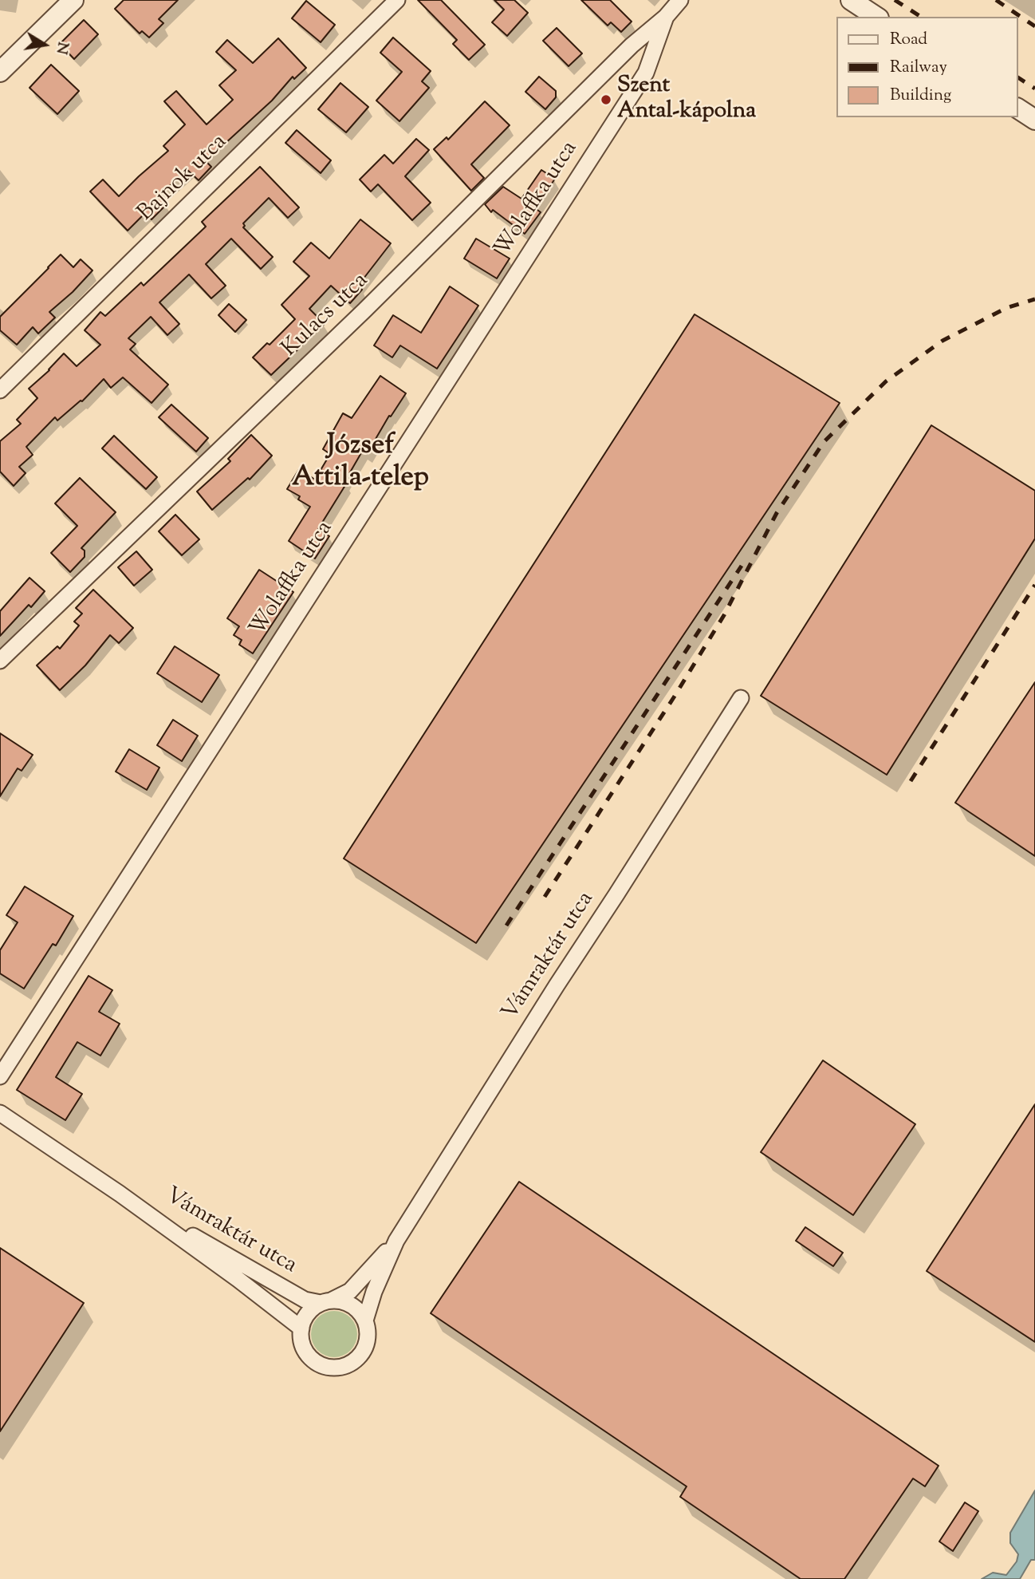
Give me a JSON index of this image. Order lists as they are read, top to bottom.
{
  "streets": {
    "street": [
      "Bajnok utca",
      "Wolaffka utca",
      "Kulacs utca",
      "Vámraktár utca"
    ]
  },
  "crossings": [
    ["Wolaffka utca", "Kulacs utca"]
  ],
  "districts": ["József Attila-telep"],
  "places": ["Szent Antal-kápolna"],
  "legend": ["Road", "Railway", "Building"],
  "north": "right"
}
